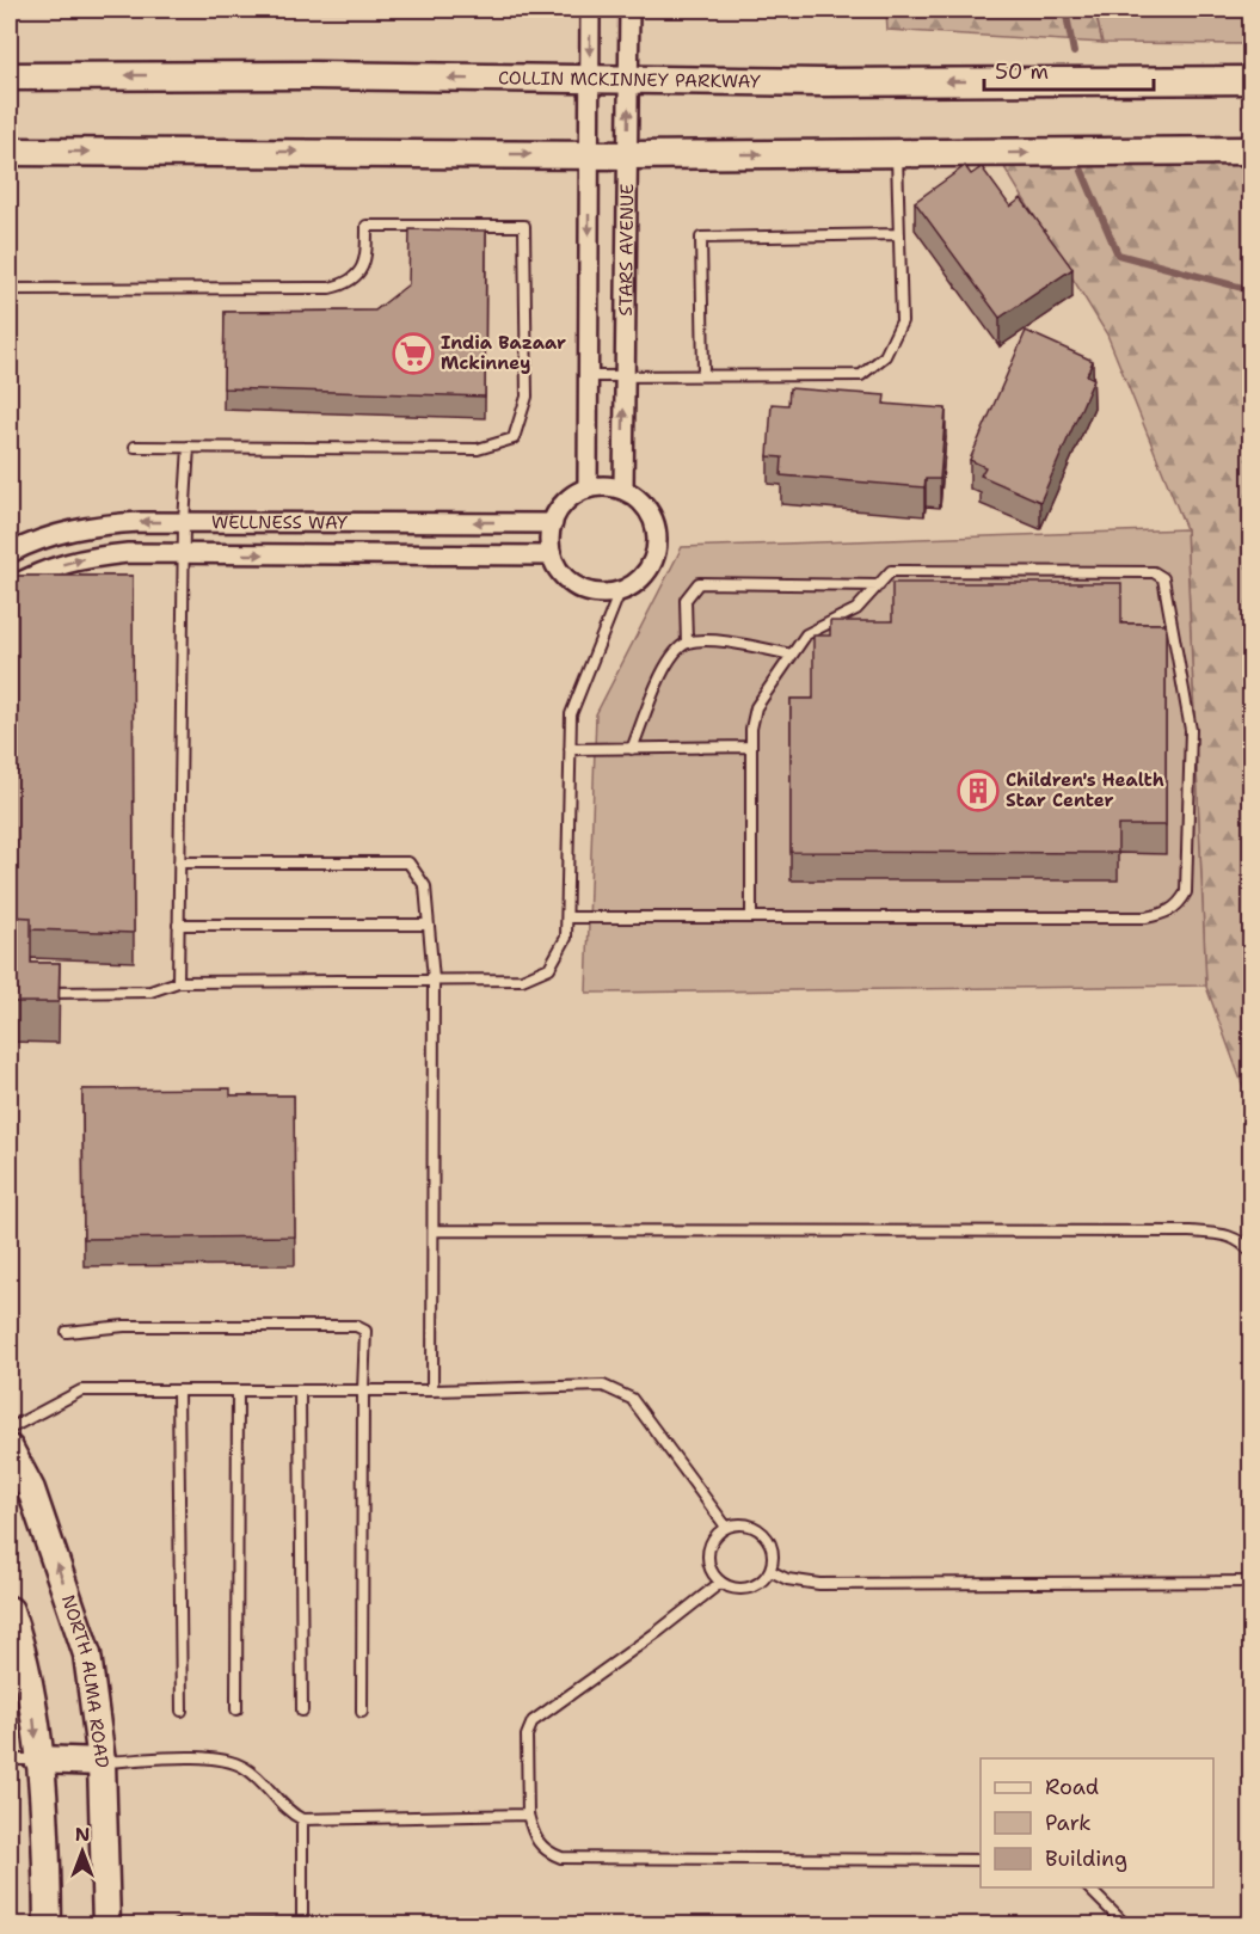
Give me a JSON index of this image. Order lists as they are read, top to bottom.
{
  "streets": {
    "street": [
      "COLLIN MCKINNEY PARKWAY",
      "STARS AVENUE",
      "WELLNESS WAY",
      "NORTH ALMA ROAD"
    ]
  },
  "crossings": [
    ["COLLIN MCKINNEY PARKWAY", "STARS AVENUE"],
    ["STARS AVENUE", "WELLNESS WAY"]
  ],
  "places": {
    "supermarket": ["India Bazaar Mckinney"],
    "building": ["Children's Health Star Center"]
  },
  "legend": ["Road", "Park", "Building"],
  "scale_bar": "50 m",
  "north": "top"
}
